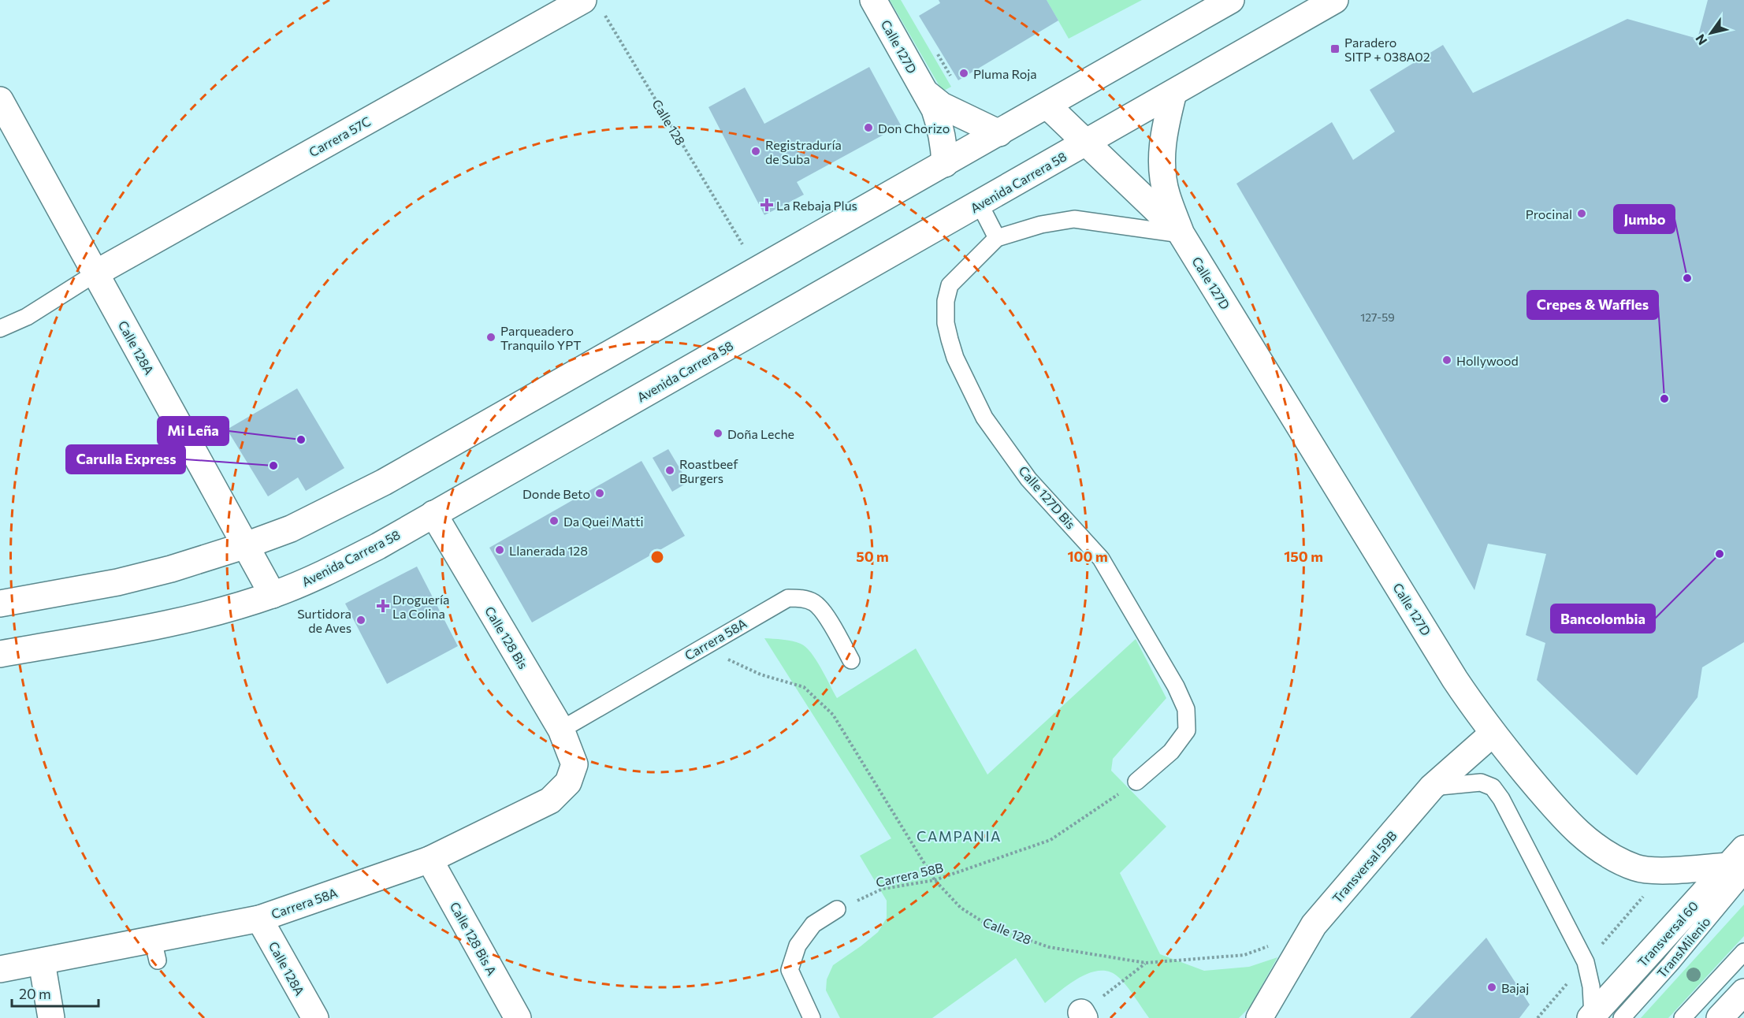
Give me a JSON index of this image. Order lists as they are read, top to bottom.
{
  "streets": {
    "street": [
      "Calle 127D",
      "Carrera 57C",
      "Avenida Carrera 58",
      "Calle 128A",
      "Calle 128 Bis",
      "Carrera 58A",
      "Transversal 59B",
      "Transversal 60",
      "Calle 128 Bis A"
    ],
    "lane": ["Calle 127D Bis", "TransMilenio"],
    "path": ["Calle 128", "Carrera 58B"]
  },
  "crossings": [
    ["Calle 127D", "Avenida Carrera 58"],
    ["Calle 127D", "Transversal 59B"],
    ["Calle 127D", "Transversal 60"],
    ["Calle 127D", "TransMilenio"],
    ["Calle 128", "Carrera 57C"],
    ["Calle 128", "Carrera 58A"],
    ["Calle 128", "Carrera 58B"],
    ["Carrera 57C", "Calle 128A"],
    ["Avenida Carrera 58", "Calle 128A"],
    ["Avenida Carrera 58", "Calle 128 Bis"],
    ["Calle 128A", "Carrera 58A"],
    ["Calle 127D Bis", "Carrera 58B"],
    ["Calle 128 Bis", "Carrera 58A"],
    ["Carrera 58A", "Calle 128 Bis A"],
    ["Transversal 60", "TransMilenio"]
  ],
  "districts": ["CAMPANIA"],
  "places": {
    "transit": ["Paradero SITP + 038A02"],
    "other": [
      "Pluma Roja",
      "Don Chorizo",
      "Registraduría de Suba",
      "Procinal",
      "Jumbo",
      "Parqueadero Tranquilo YPT",
      "Hollywood",
      "Crepes & Waffles",
      "Doña Leche",
      "Mi Leña",
      "Carulla Express",
      "Roastbeef Burgers",
      "Donde Beto",
      "Da Quei Matti",
      "Llanerada 128",
      "Bancolombia",
      "Surtidora de Aves",
      "Bajaj"
    ],
    "health": ["La Rebaja Plus", "Droguería La Colina"]
  },
  "house_numbers": ["127-59"],
  "scale_bar": "20 m",
  "north": "bottom left",
  "rings": ["50 m", "100 m", "150 m"]
}
